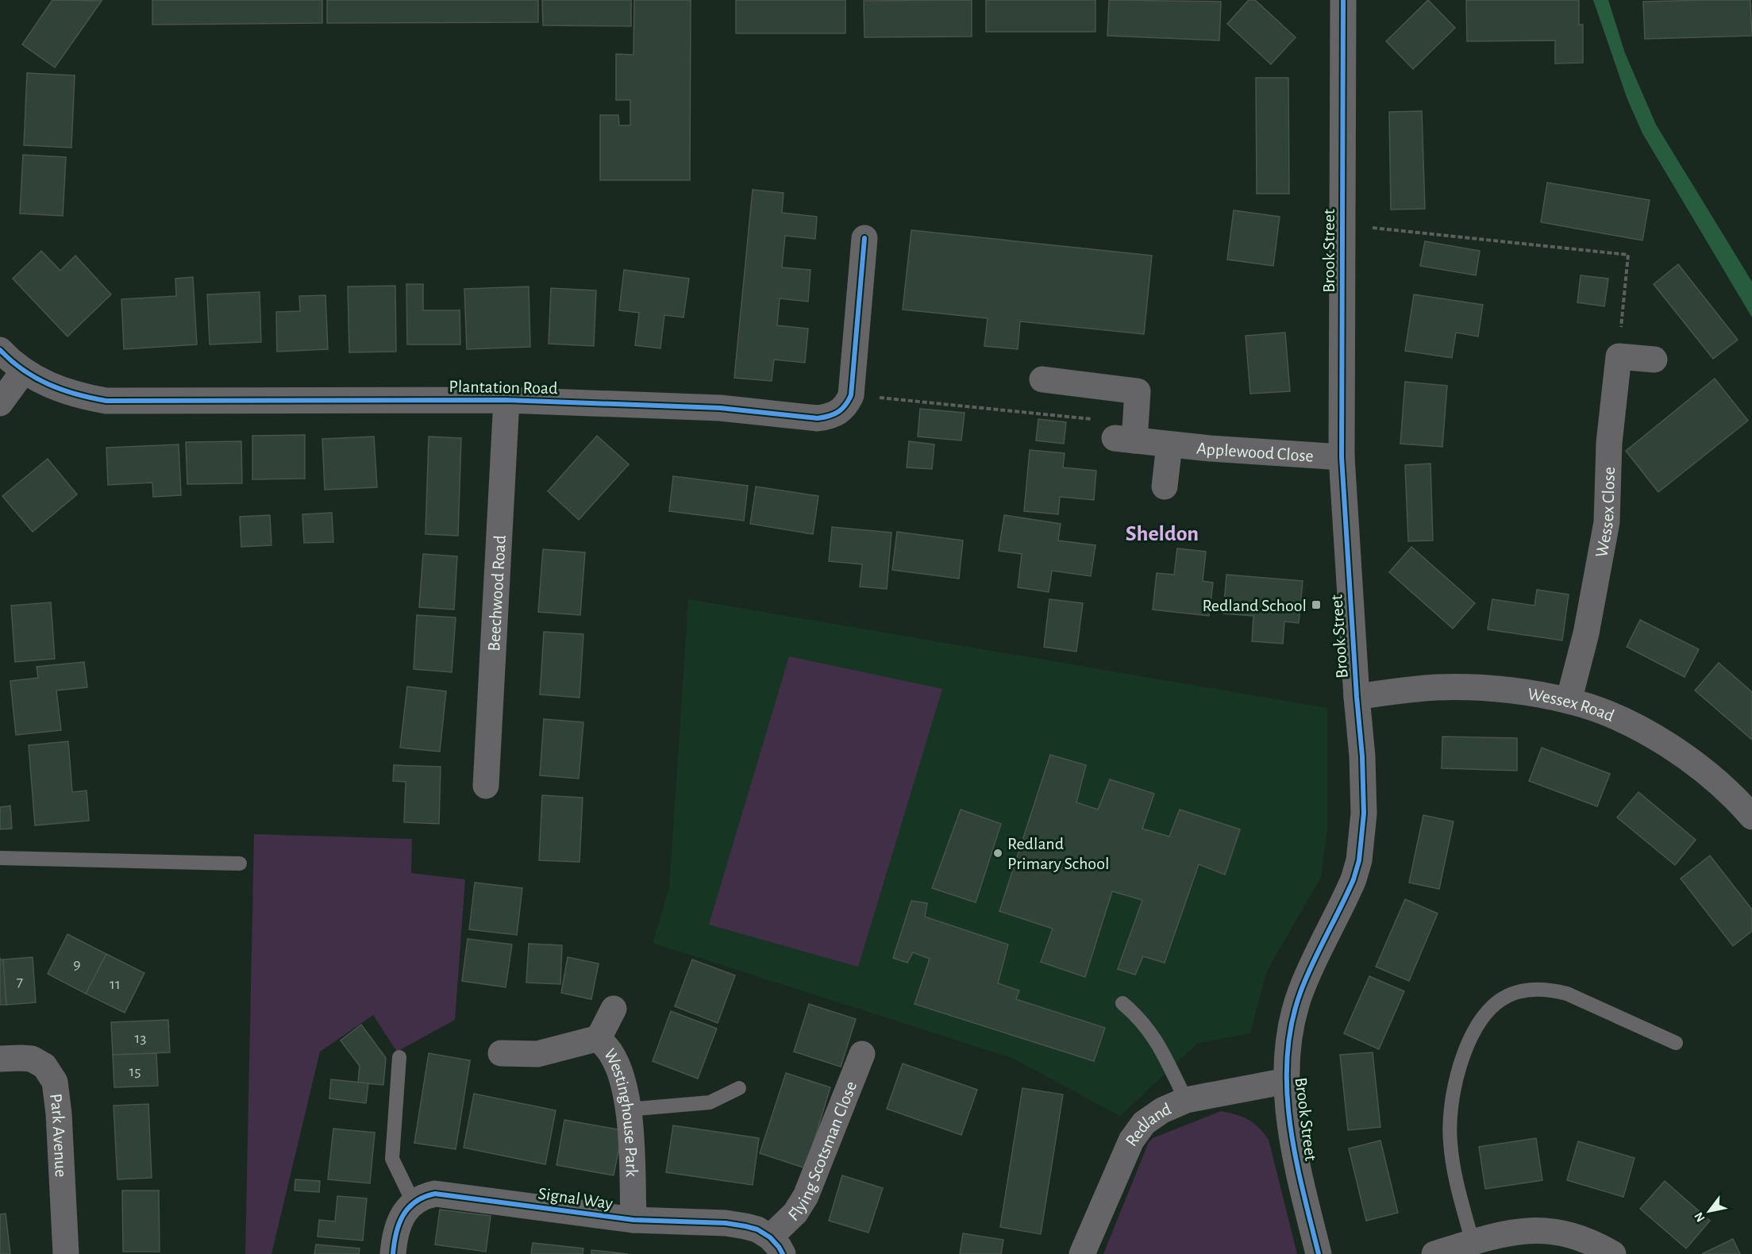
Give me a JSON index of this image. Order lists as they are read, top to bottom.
{
  "streets": {
    "street": [
      "Brook Street",
      "Plantation Road",
      "Applewood Close",
      "Wessex Close",
      "Beechwood Road",
      "Wessex Road",
      "Westinghouse Park",
      "Redland",
      "Park Avenue",
      "Flying Scotsman Close",
      "Signal Way"
    ]
  },
  "crossings": [
    ["Brook Street", "Applewood Close"],
    ["Brook Street", "Wessex Road"],
    ["Brook Street", "Redland"],
    ["Plantation Road", "Beechwood Road"],
    ["Wessex Close", "Wessex Road"],
    ["Westinghouse Park", "Signal Way"],
    ["Flying Scotsman Close", "Signal Way"]
  ],
  "districts": ["Sheldon"],
  "places": {
    "transit": ["Redland School"],
    "other": ["Redland Primary School"]
  },
  "house_numbers": [
    "9",
    "7",
    "11",
    "13",
    "15"
  ],
  "north": "bottom left"
}
